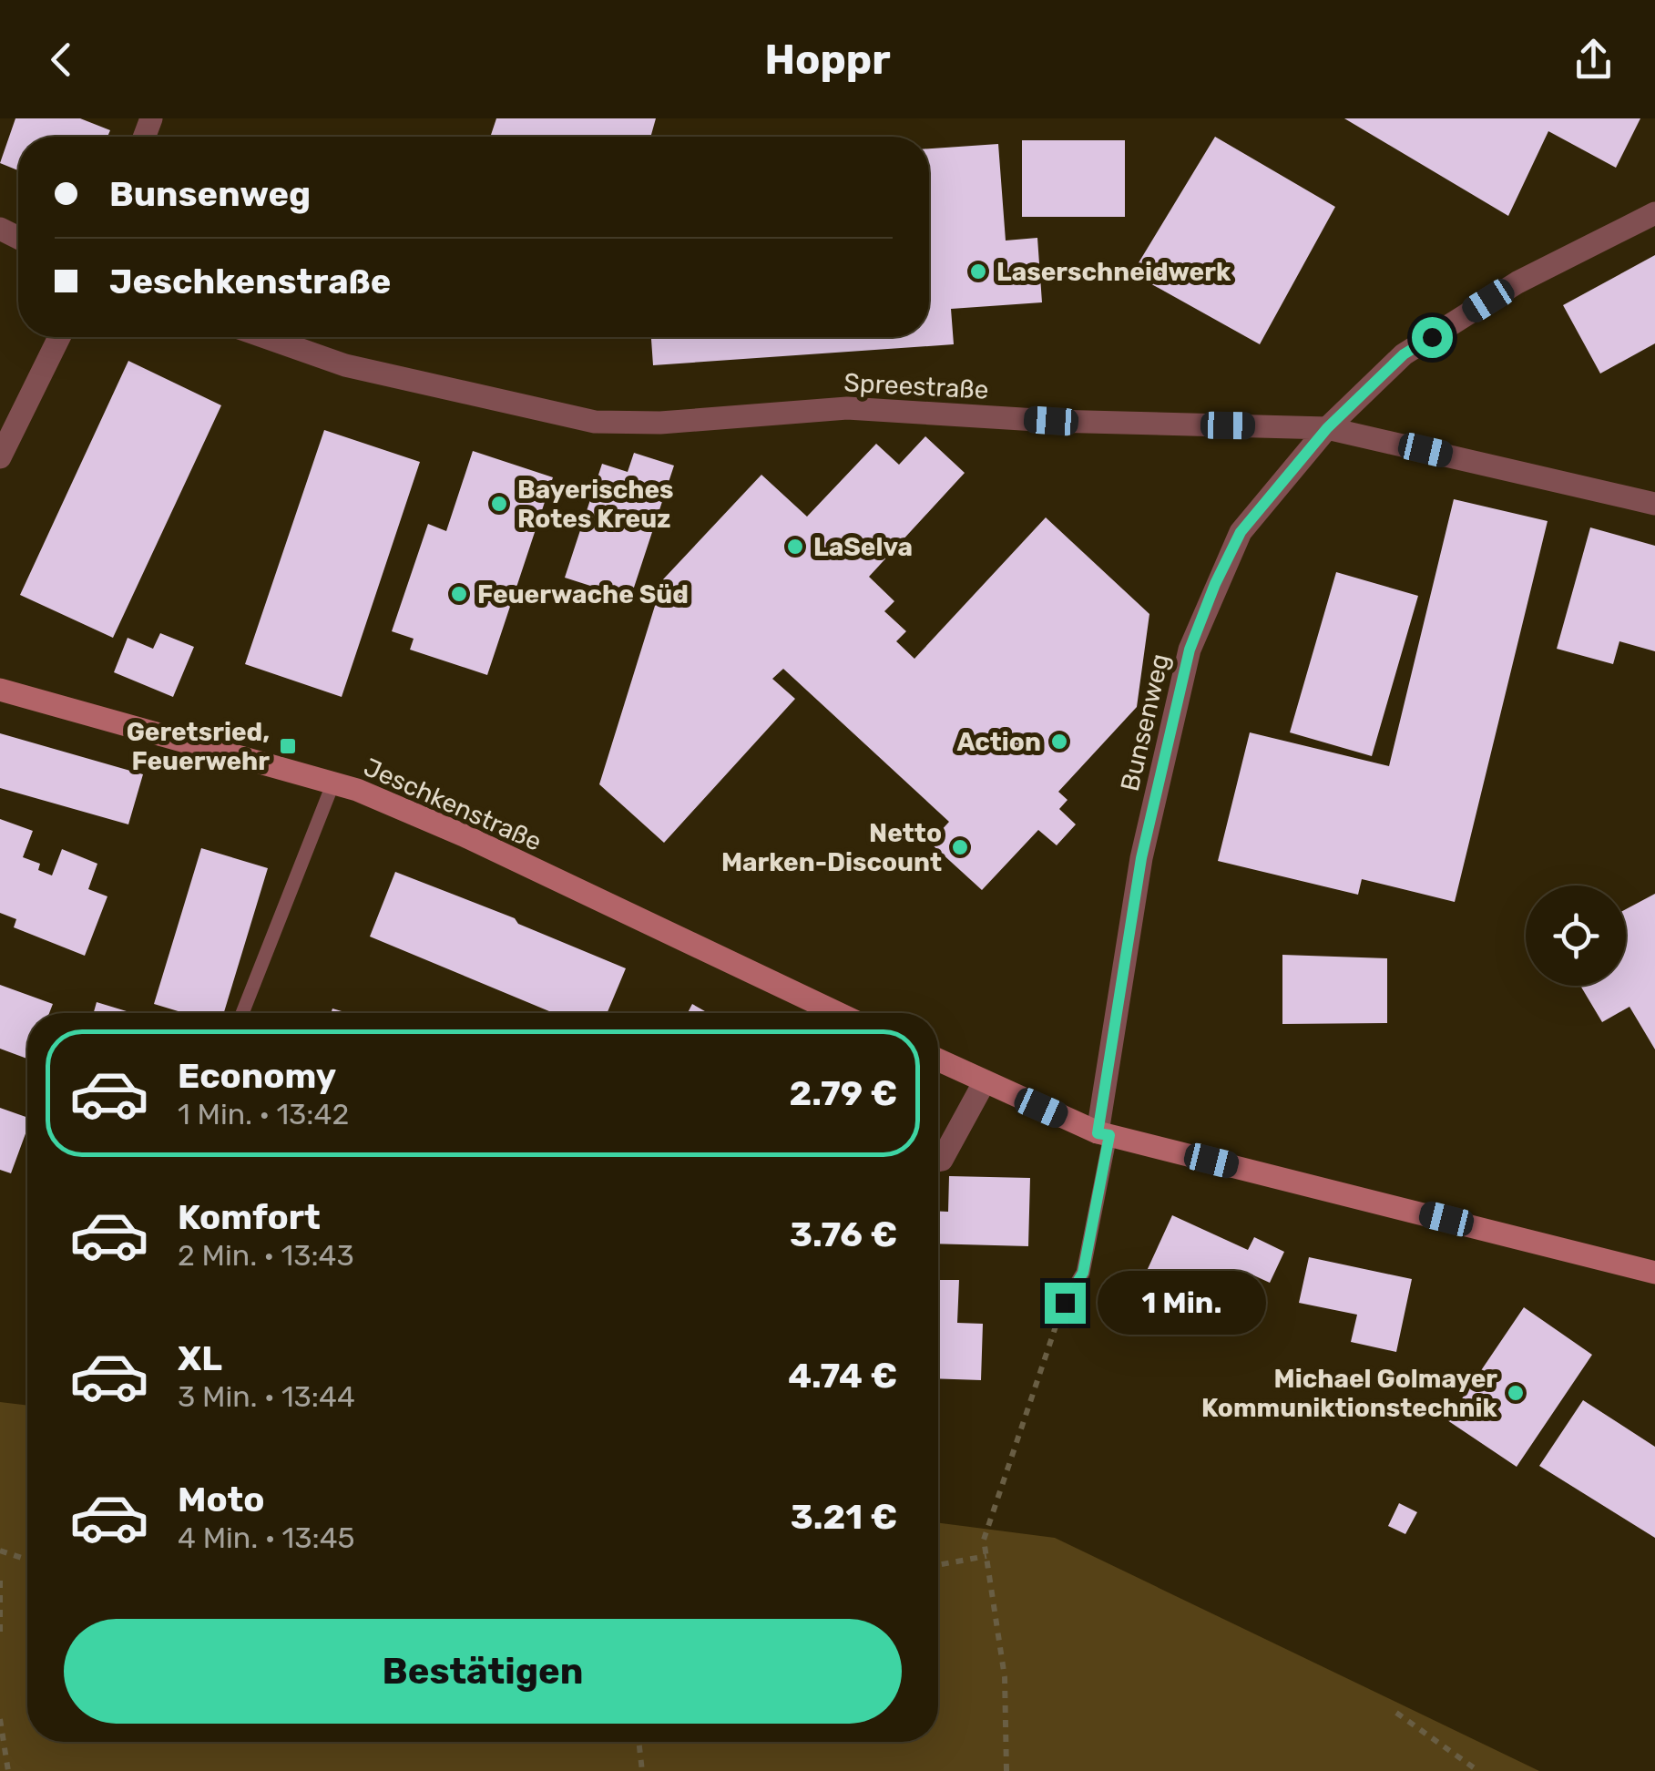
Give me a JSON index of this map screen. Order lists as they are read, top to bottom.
{
  "streets": {
    "street": ["Spreestraße", "Bunsenweg", "Jeschkenstraße"]
  },
  "crossings": [
    ["Spreestraße", "Bunsenweg"]
  ],
  "places": {
    "other": [
      "Laserschneidwerk",
      "Bayerisches Rotes Kreuz",
      "LaSelva",
      "Feuerwache Süd",
      "Action",
      "Netto Marken-Discount",
      "Michael Golmayer Kommuniktionstechnik"
    ],
    "transit": ["Geretsried, Feuerwehr"]
  },
  "page": {
    "header": "Hoppr",
    "banner": ["Bunsenweg", "Jeschkenstraße"],
    "list": [
      {
        "name": "Economy",
        "note": "1 Min. · 13:42",
        "value": "2.79 €"
      },
      {
        "name": "Komfort",
        "note": "2 Min. · 13:43",
        "value": "3.76 €"
      },
      {
        "name": "XL",
        "note": "3 Min. · 13:44",
        "value": "4.74 €"
      },
      {
        "name": "Moto",
        "note": "4 Min. · 13:45",
        "value": "3.21 €"
      }
    ],
    "bubble": "1 Min.",
    "buttons": "Bestätigen"
  }
}
